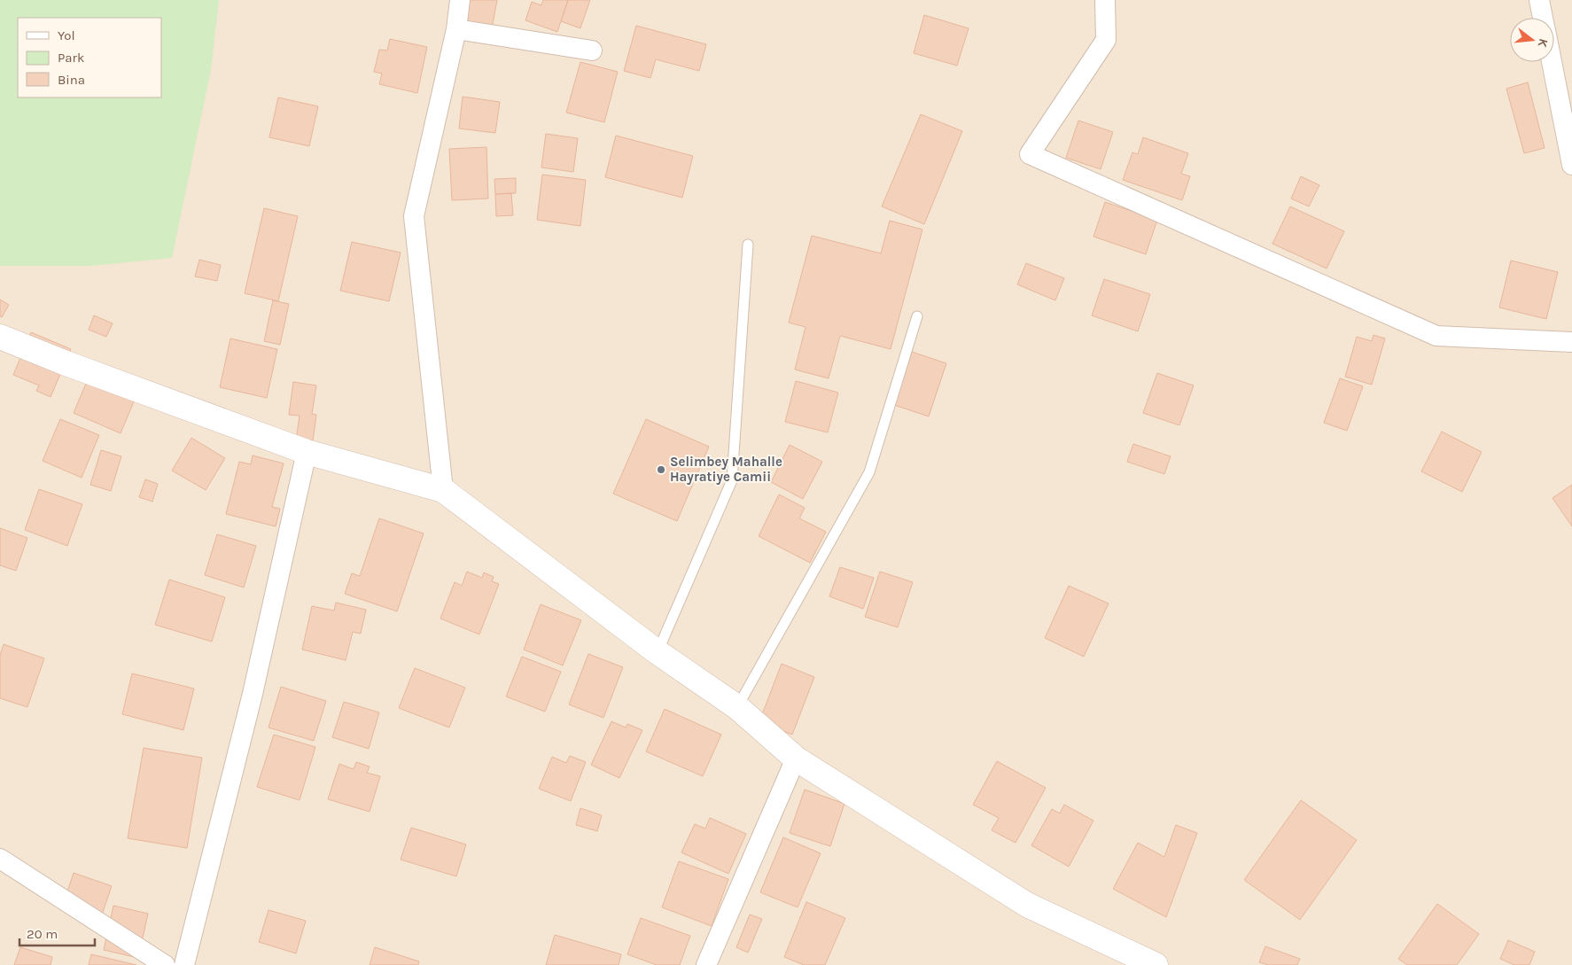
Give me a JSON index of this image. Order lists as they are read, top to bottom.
{
  "places": ["Selimbey Mahalle Hayratiye Camii"],
  "legend": ["Yol", "Park", "Bina"],
  "scale_bar": "20 m",
  "north": "right"
}
